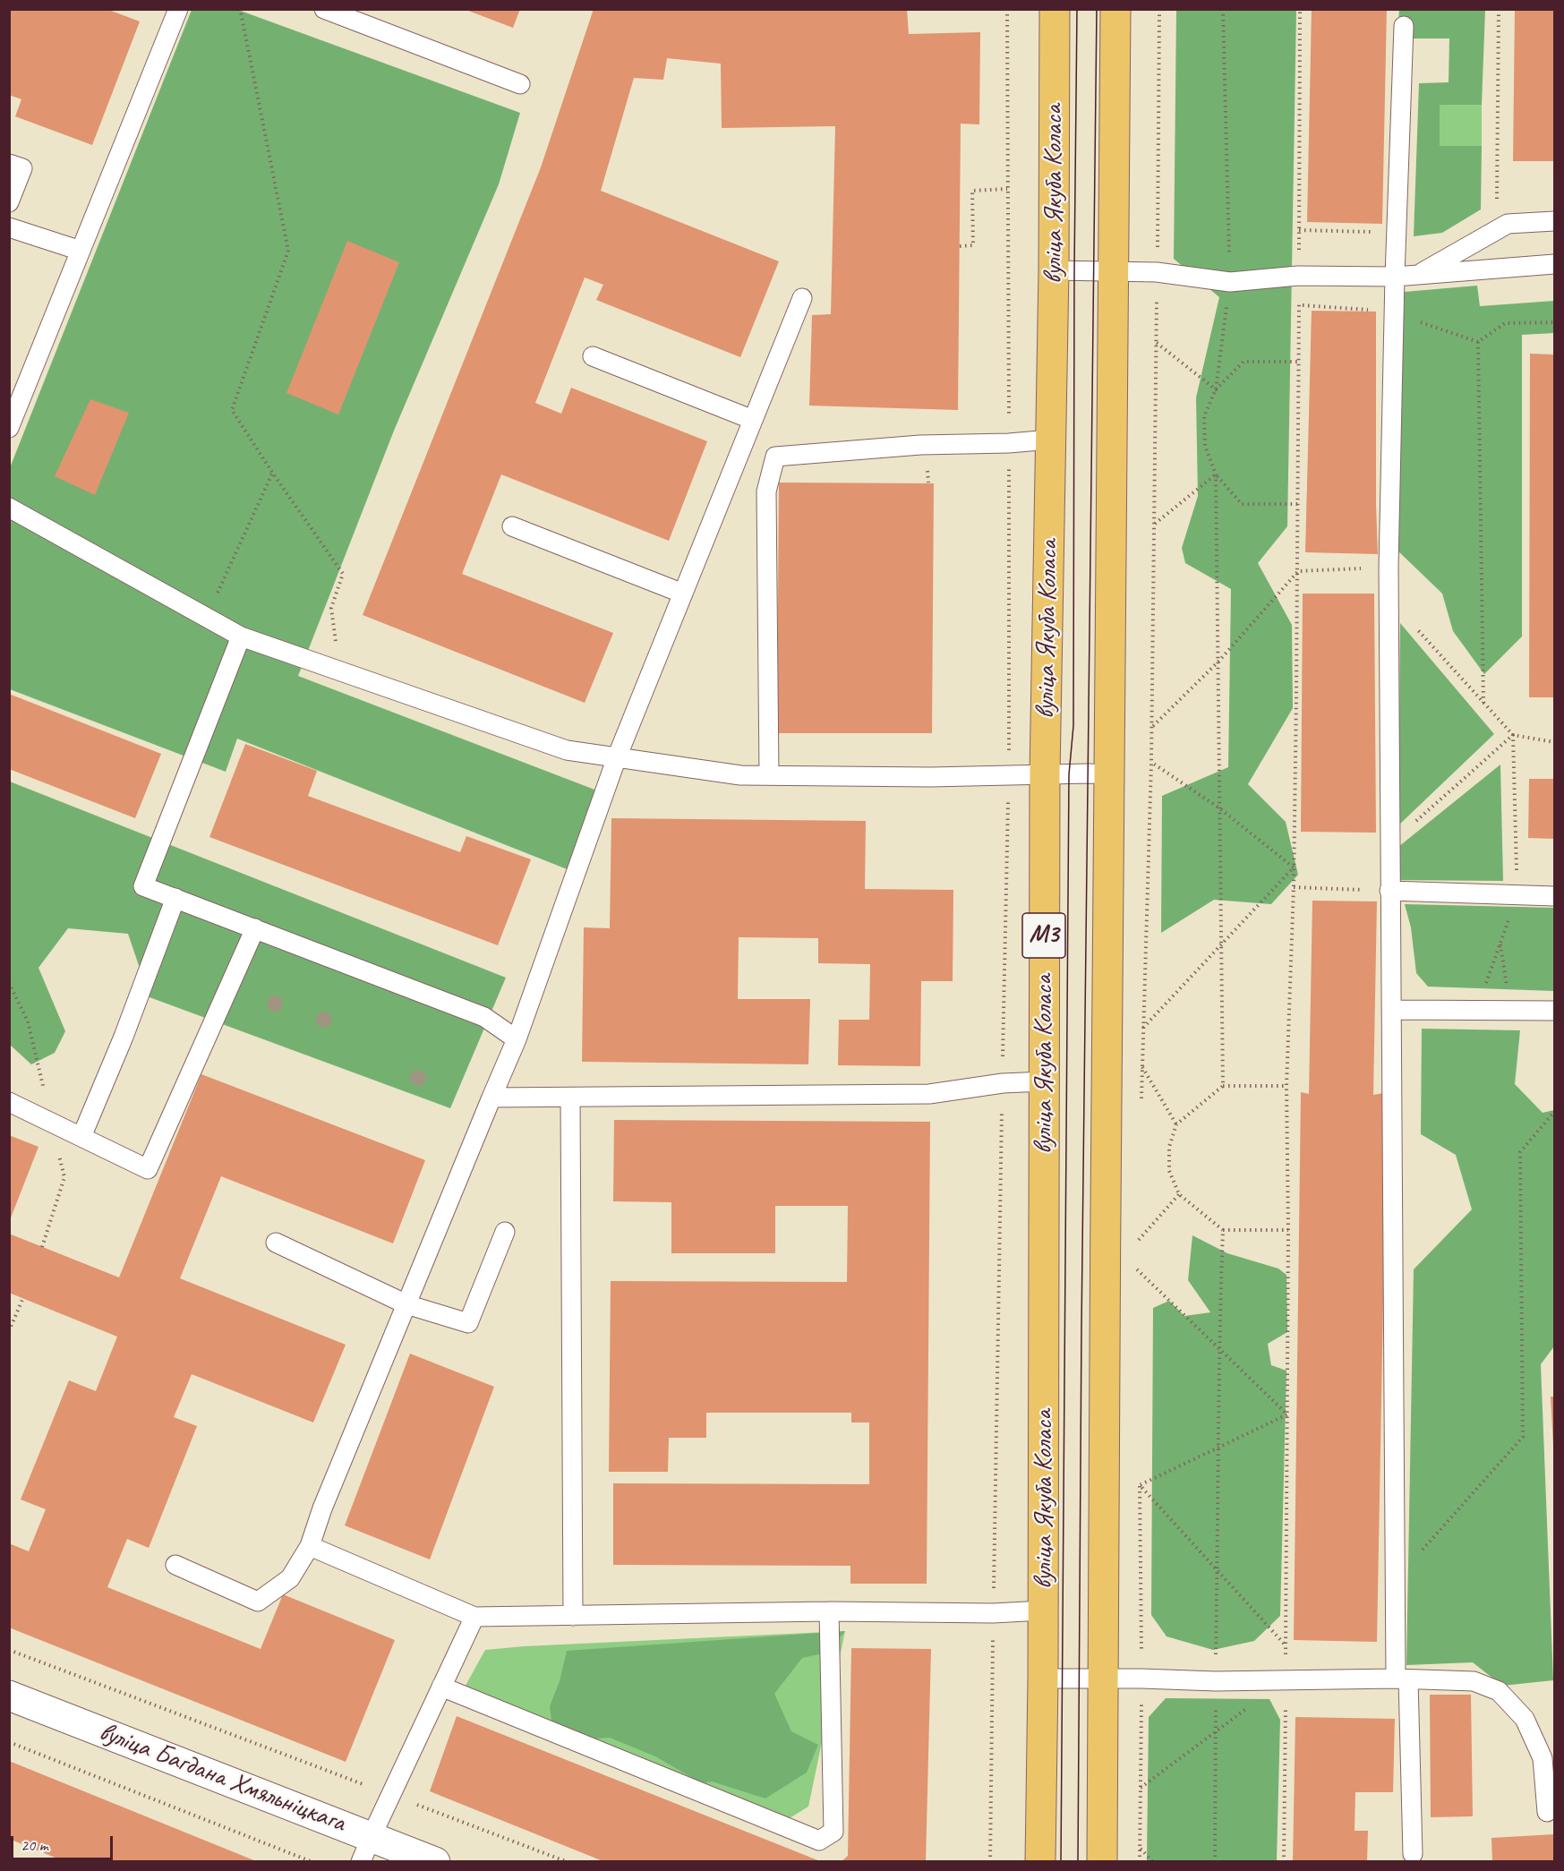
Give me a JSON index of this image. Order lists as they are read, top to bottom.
{
  "streets": {
    "main road": ["вуліца Якуба Коласа", "М3"],
    "street": ["вуліца Багдана Хмяльніцкага"]
  },
  "scale_bar": "20 m"
}
